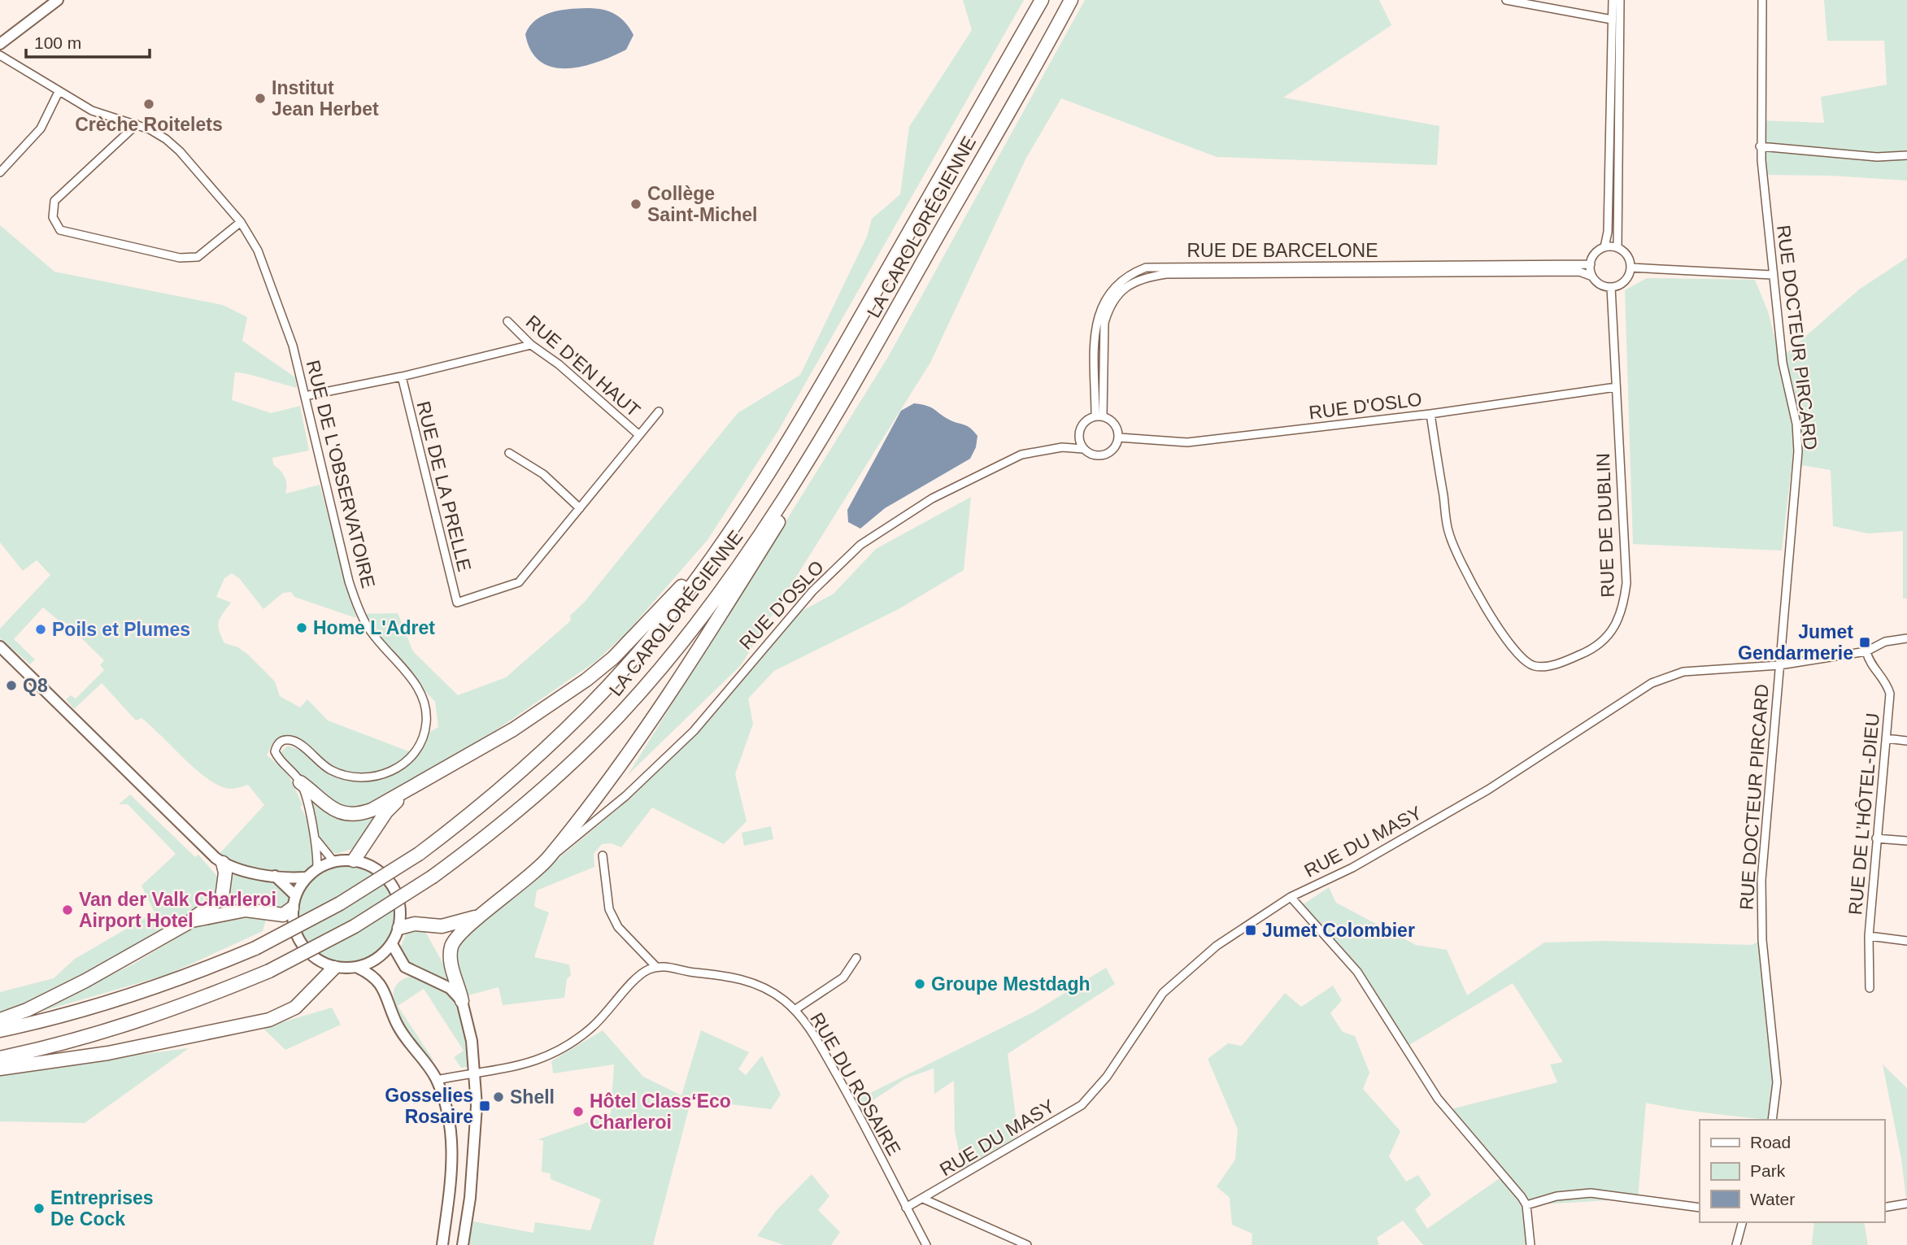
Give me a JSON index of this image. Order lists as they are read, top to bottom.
{
  "streets": {
    "highway": ["LA CAROLORÉGIENNE"],
    "street": [
      "RUE DE BARCELONE",
      "RUE DOCTEUR PIRCARD",
      "RUE D'EN HAUT",
      "RUE D'OSLO",
      "RUE DE L'OBSERVATOIRE",
      "RUE DE LA PRELLE",
      "RUE DE DUBLIN",
      "RUE DE L’HÔTEL-DIEU",
      "RUE DU MASY",
      "RUE DU ROSAIRE"
    ]
  },
  "crossings": [
    ["RUE DE BARCELONE", "RUE D'OSLO"],
    ["RUE DE BARCELONE", "RUE DE DUBLIN"],
    ["RUE DOCTEUR PIRCARD", "RUE DU MASY"],
    ["RUE D'OSLO", "RUE DE DUBLIN"],
    ["RUE DE L’HÔTEL-DIEU", "RUE DU MASY"],
    ["RUE DU MASY", "RUE DU ROSAIRE"]
  ],
  "places": {
    "other": [
      "Institut Jean Herbet",
      "Crèche Roitelets",
      "Collège Saint-Michel",
      "Home L'Adret",
      "Poils et Plumes",
      "Q8",
      "Van der Valk Charleroi Airport Hotel",
      "Groupe Mestdagh",
      "Shell",
      "Hôtel Class‘Eco Charleroi",
      "Entreprises De Cock"
    ],
    "transit": ["Jumet Gendarmerie", "Jumet Colombier", "Gosselies Rosaire"]
  },
  "legend": ["Road", "Park", "Water"],
  "scale_bar": "100 m"
}
